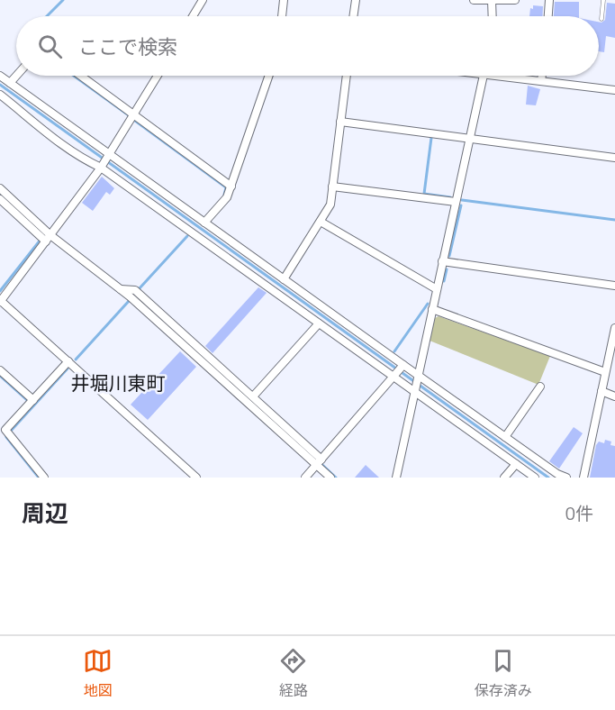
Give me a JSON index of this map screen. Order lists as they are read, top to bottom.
{
  "districts": ["井堀川東町"],
  "page": {
    "search": "ここで検索",
    "heading": ["周辺", "0件"],
    "nav": ["地図", "経路", "保存済み"]
  }
}
